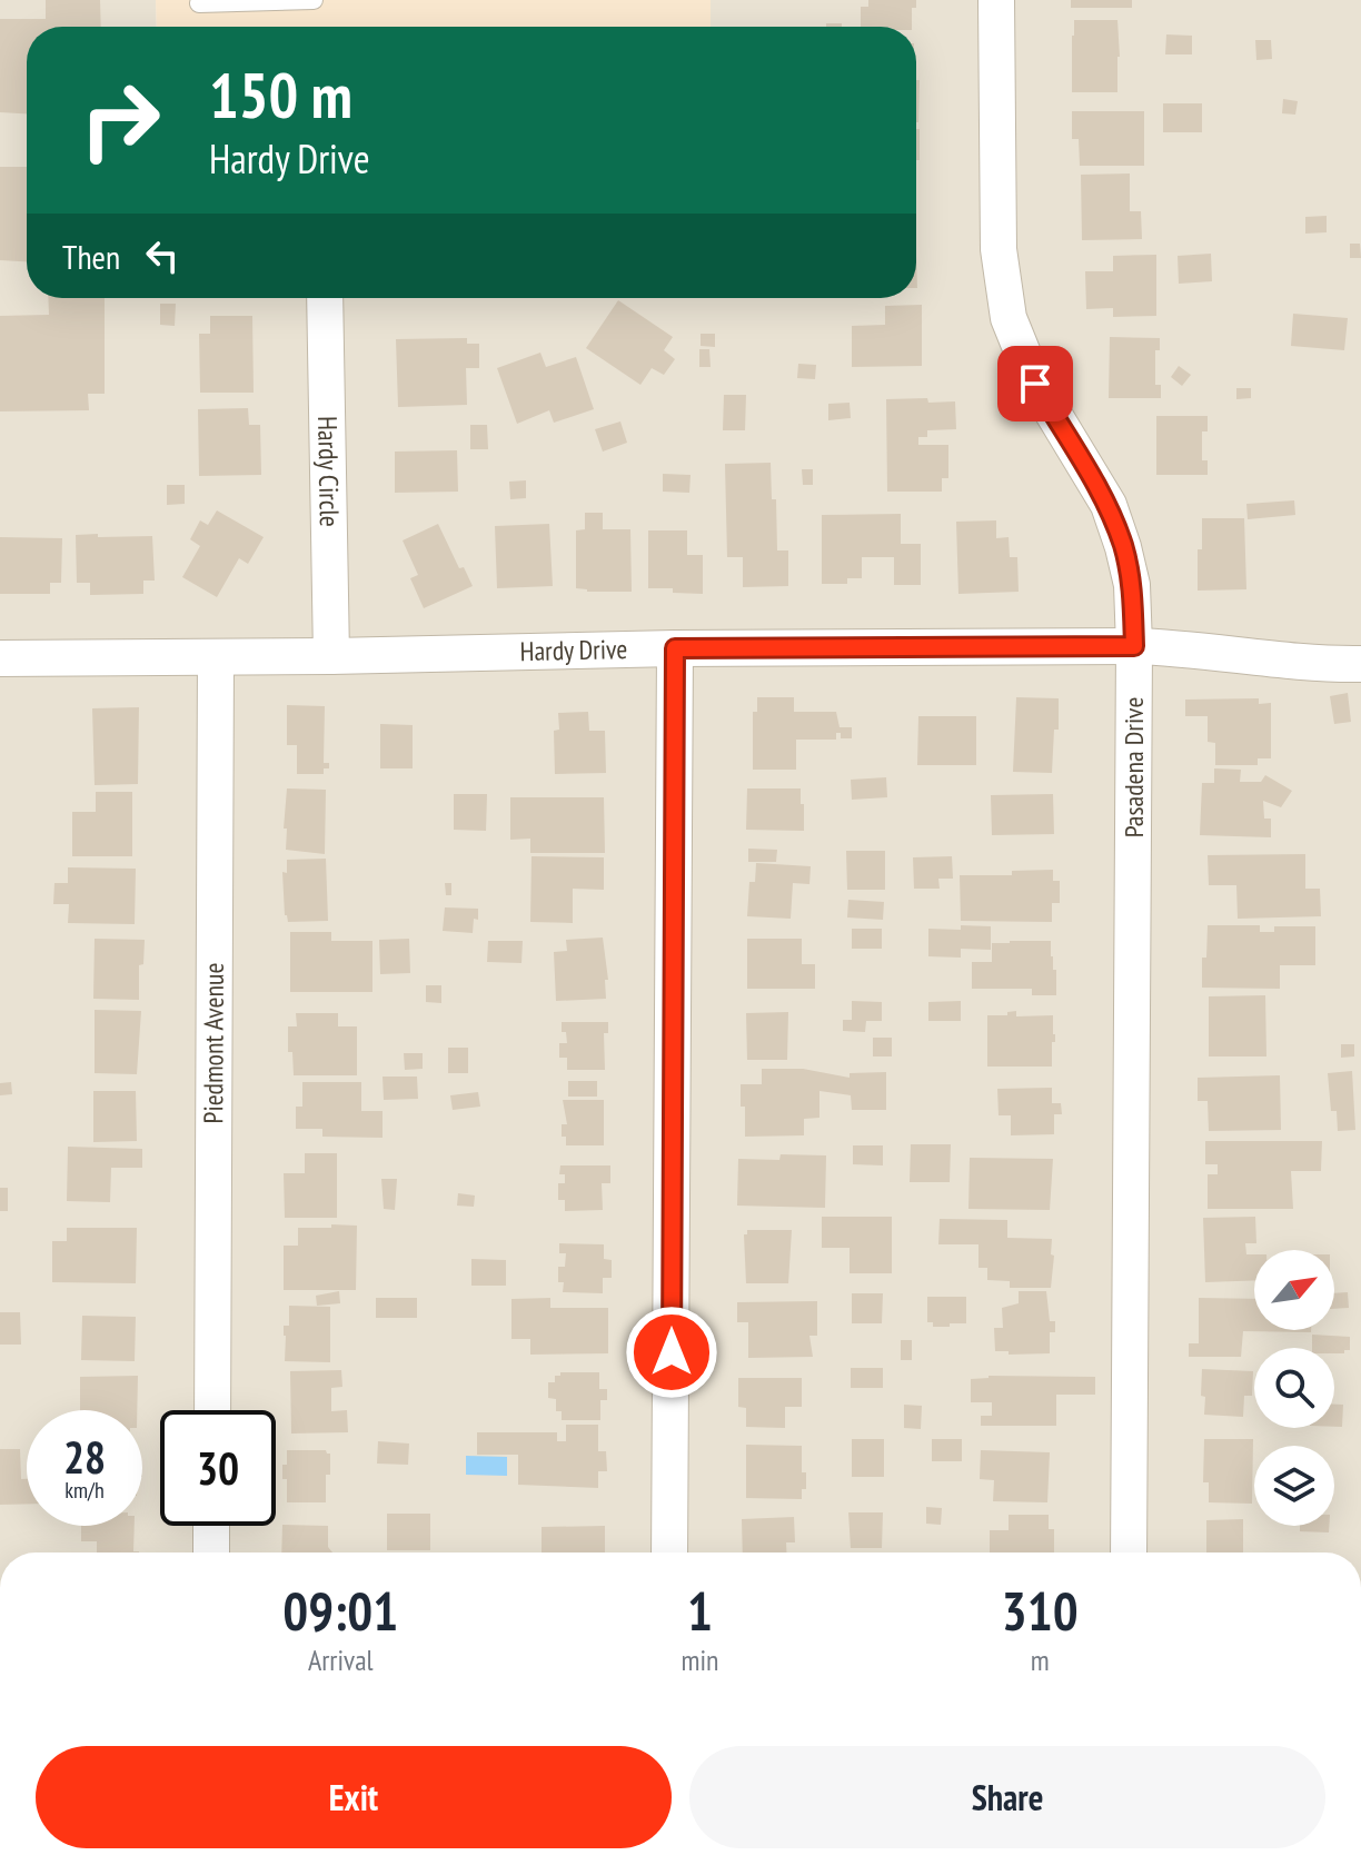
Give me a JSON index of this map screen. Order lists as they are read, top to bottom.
{
  "streets": {
    "street": [
      "Hardy Circle",
      "Hardy Drive",
      "Pasadena Drive",
      "Piedmont Avenue"
    ]
  },
  "crossings": [
    ["Hardy Circle", "Hardy Drive"],
    ["Hardy Drive", "Pasadena Drive"],
    ["Hardy Drive", "Piedmont Avenue"]
  ],
  "north": "top right",
  "page": {
    "turn": ["150 m", "Hardy Drive"],
    "then": "Then",
    "speed": "28 km/h",
    "limit": "30",
    "eta": [
      "09:01",
      "Arrival",
      "1",
      "min",
      "310",
      "m"
    ],
    "buttons": ["Exit", "Share"]
  }
}
